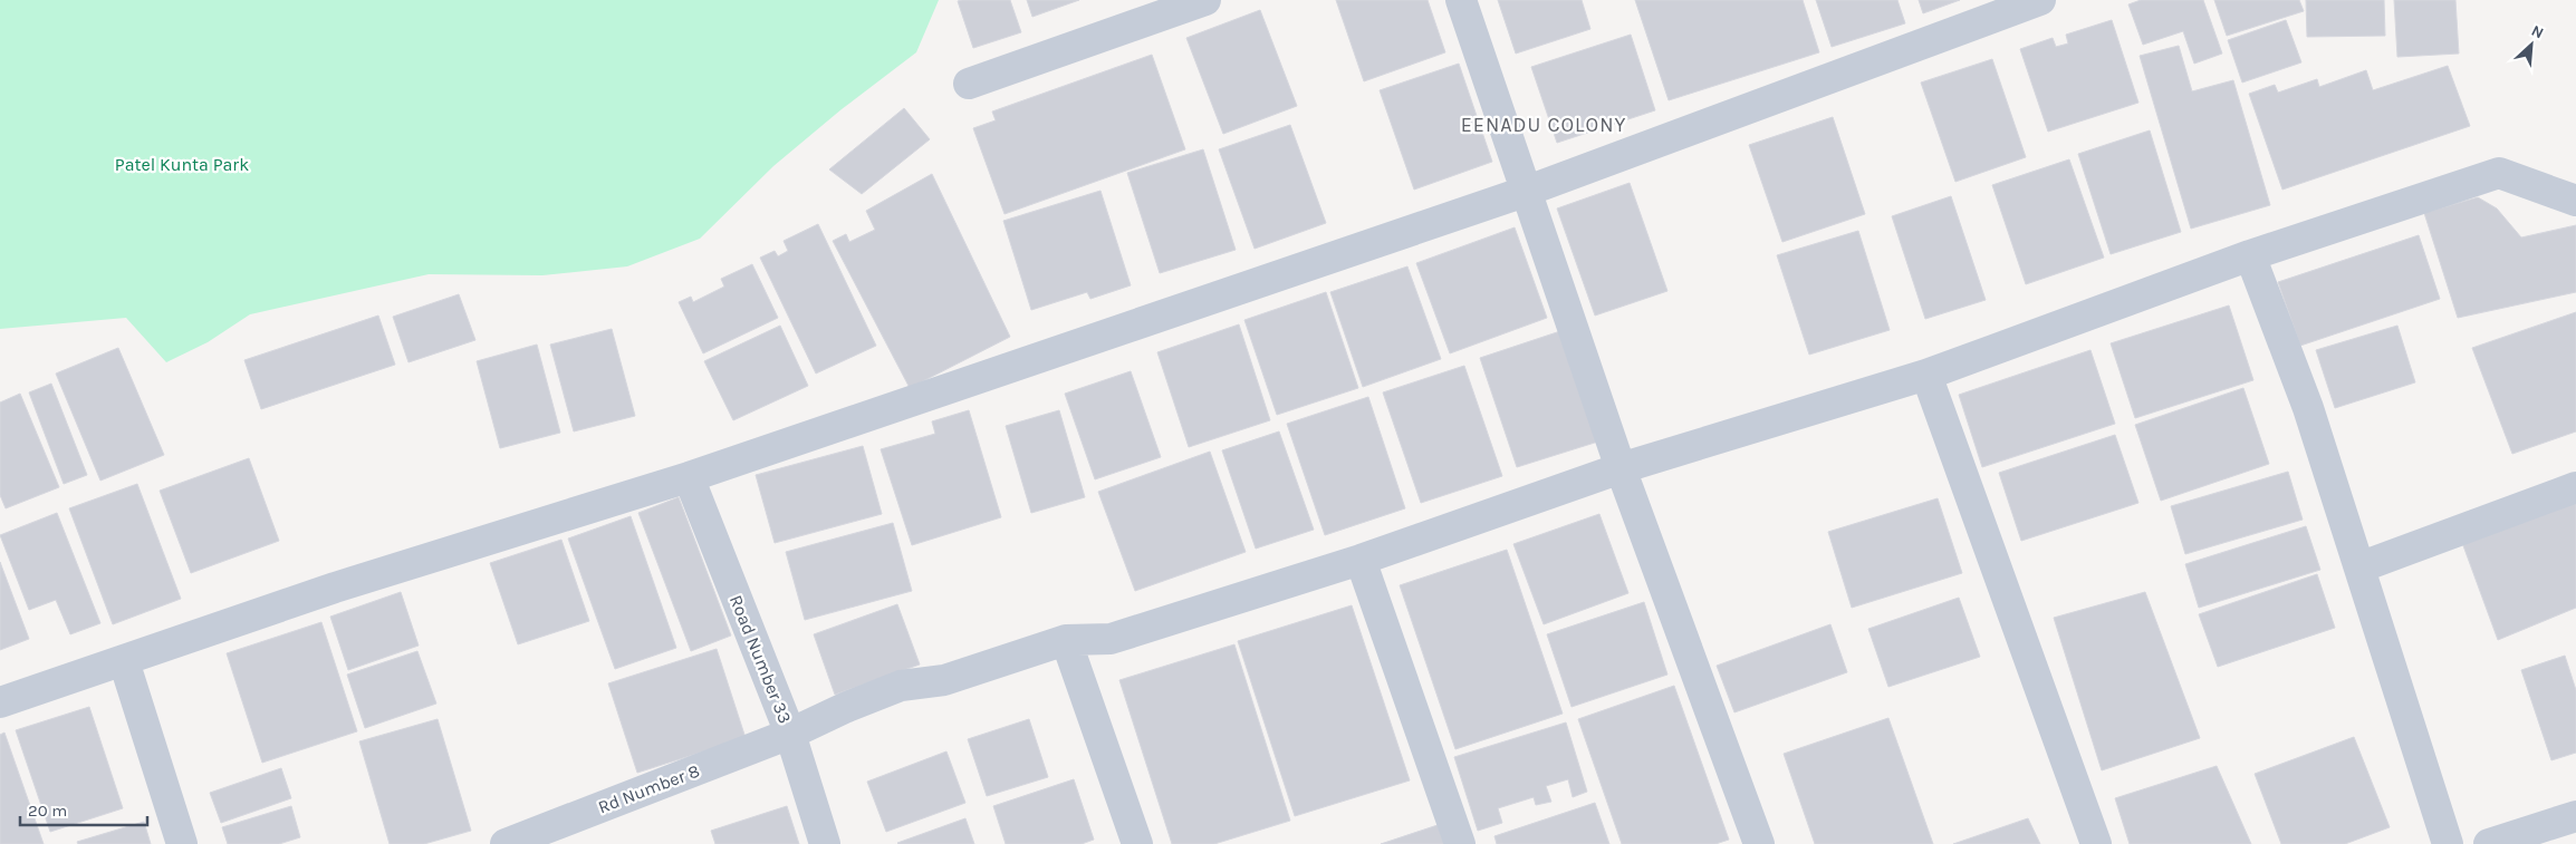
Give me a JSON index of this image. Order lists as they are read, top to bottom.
{
  "streets": {
    "street": ["Road Number 33", "Rd Number 8"]
  },
  "crossings": [
    ["Road Number 33", "Rd Number 8"]
  ],
  "districts": ["EENADU COLONY"],
  "parks": ["Patel Kunta Park"],
  "scale_bar": "20 m",
  "north": "top right"
}
